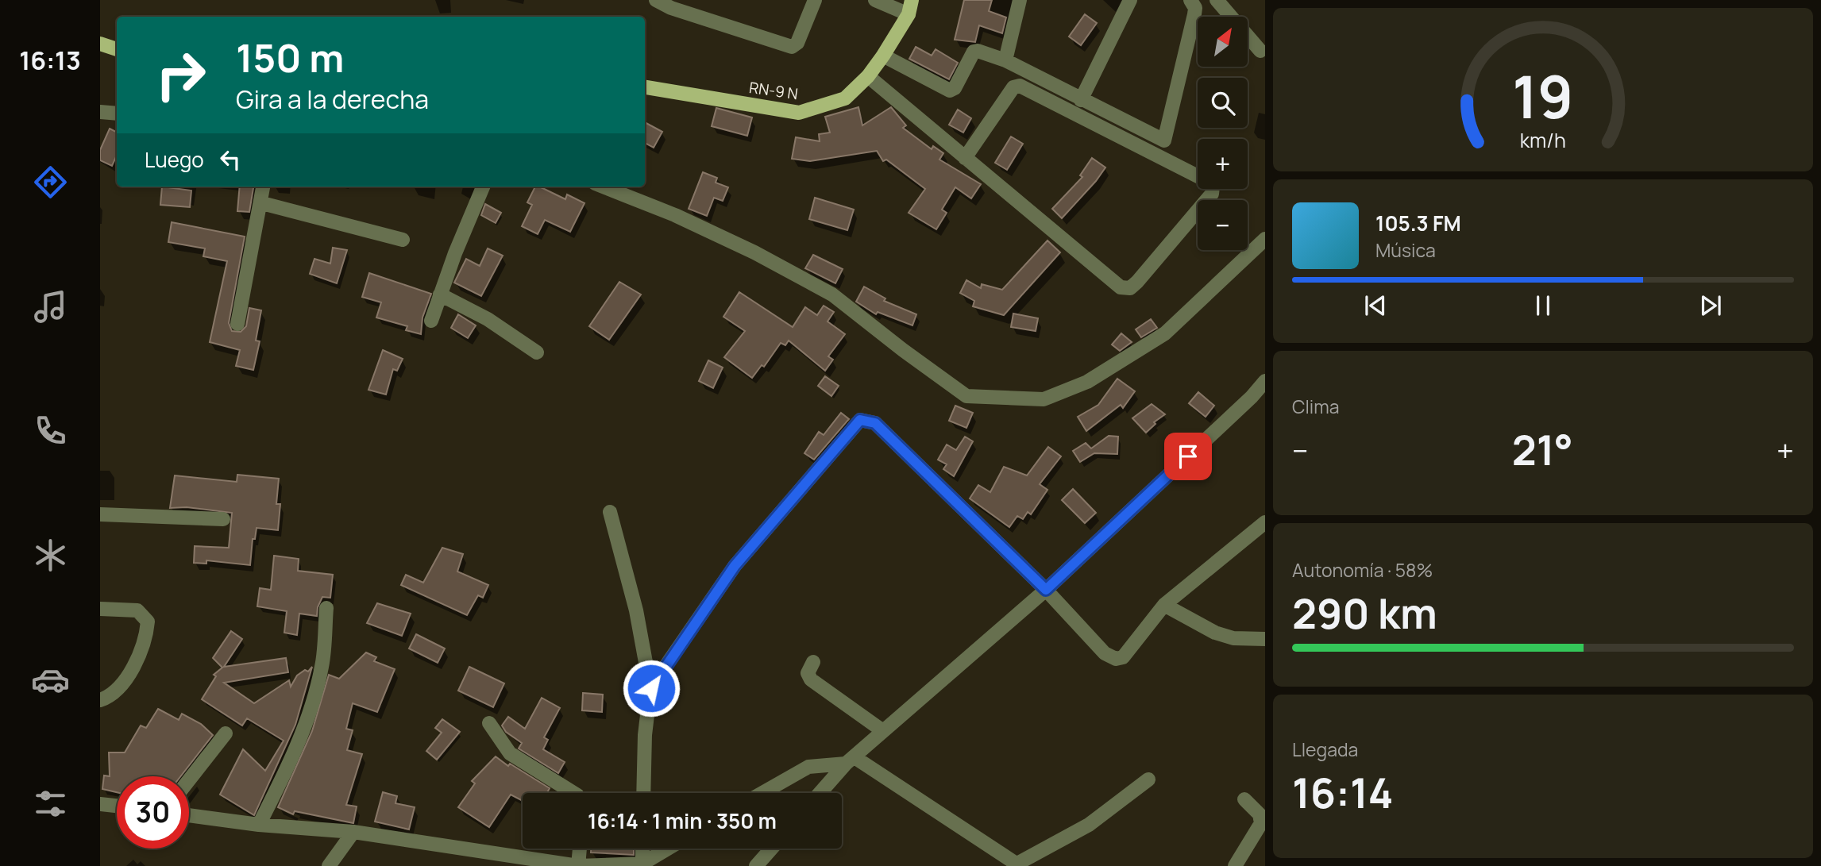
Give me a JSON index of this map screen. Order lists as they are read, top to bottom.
{
  "streets": {
    "main road": ["RN-9 N"]
  },
  "north": "top right",
  "page": {
    "tabs": "16:13",
    "map_buttons": ["+", "−"],
    "turn": ["150 m", "Gira a la derecha"],
    "then": "Luego",
    "song": ["105.3 FM", "Música"],
    "tile": [
      "Clima",
      ["Autonomía · 58%", "290 km"],
      ["Llegada", "16:14"]
    ],
    "heat": ["−", "21°", "+"],
    "limit": "30",
    "trip": "16:14 · 1 min · 350 m",
    "gauge": ["19", "km/h"]
  }
}
